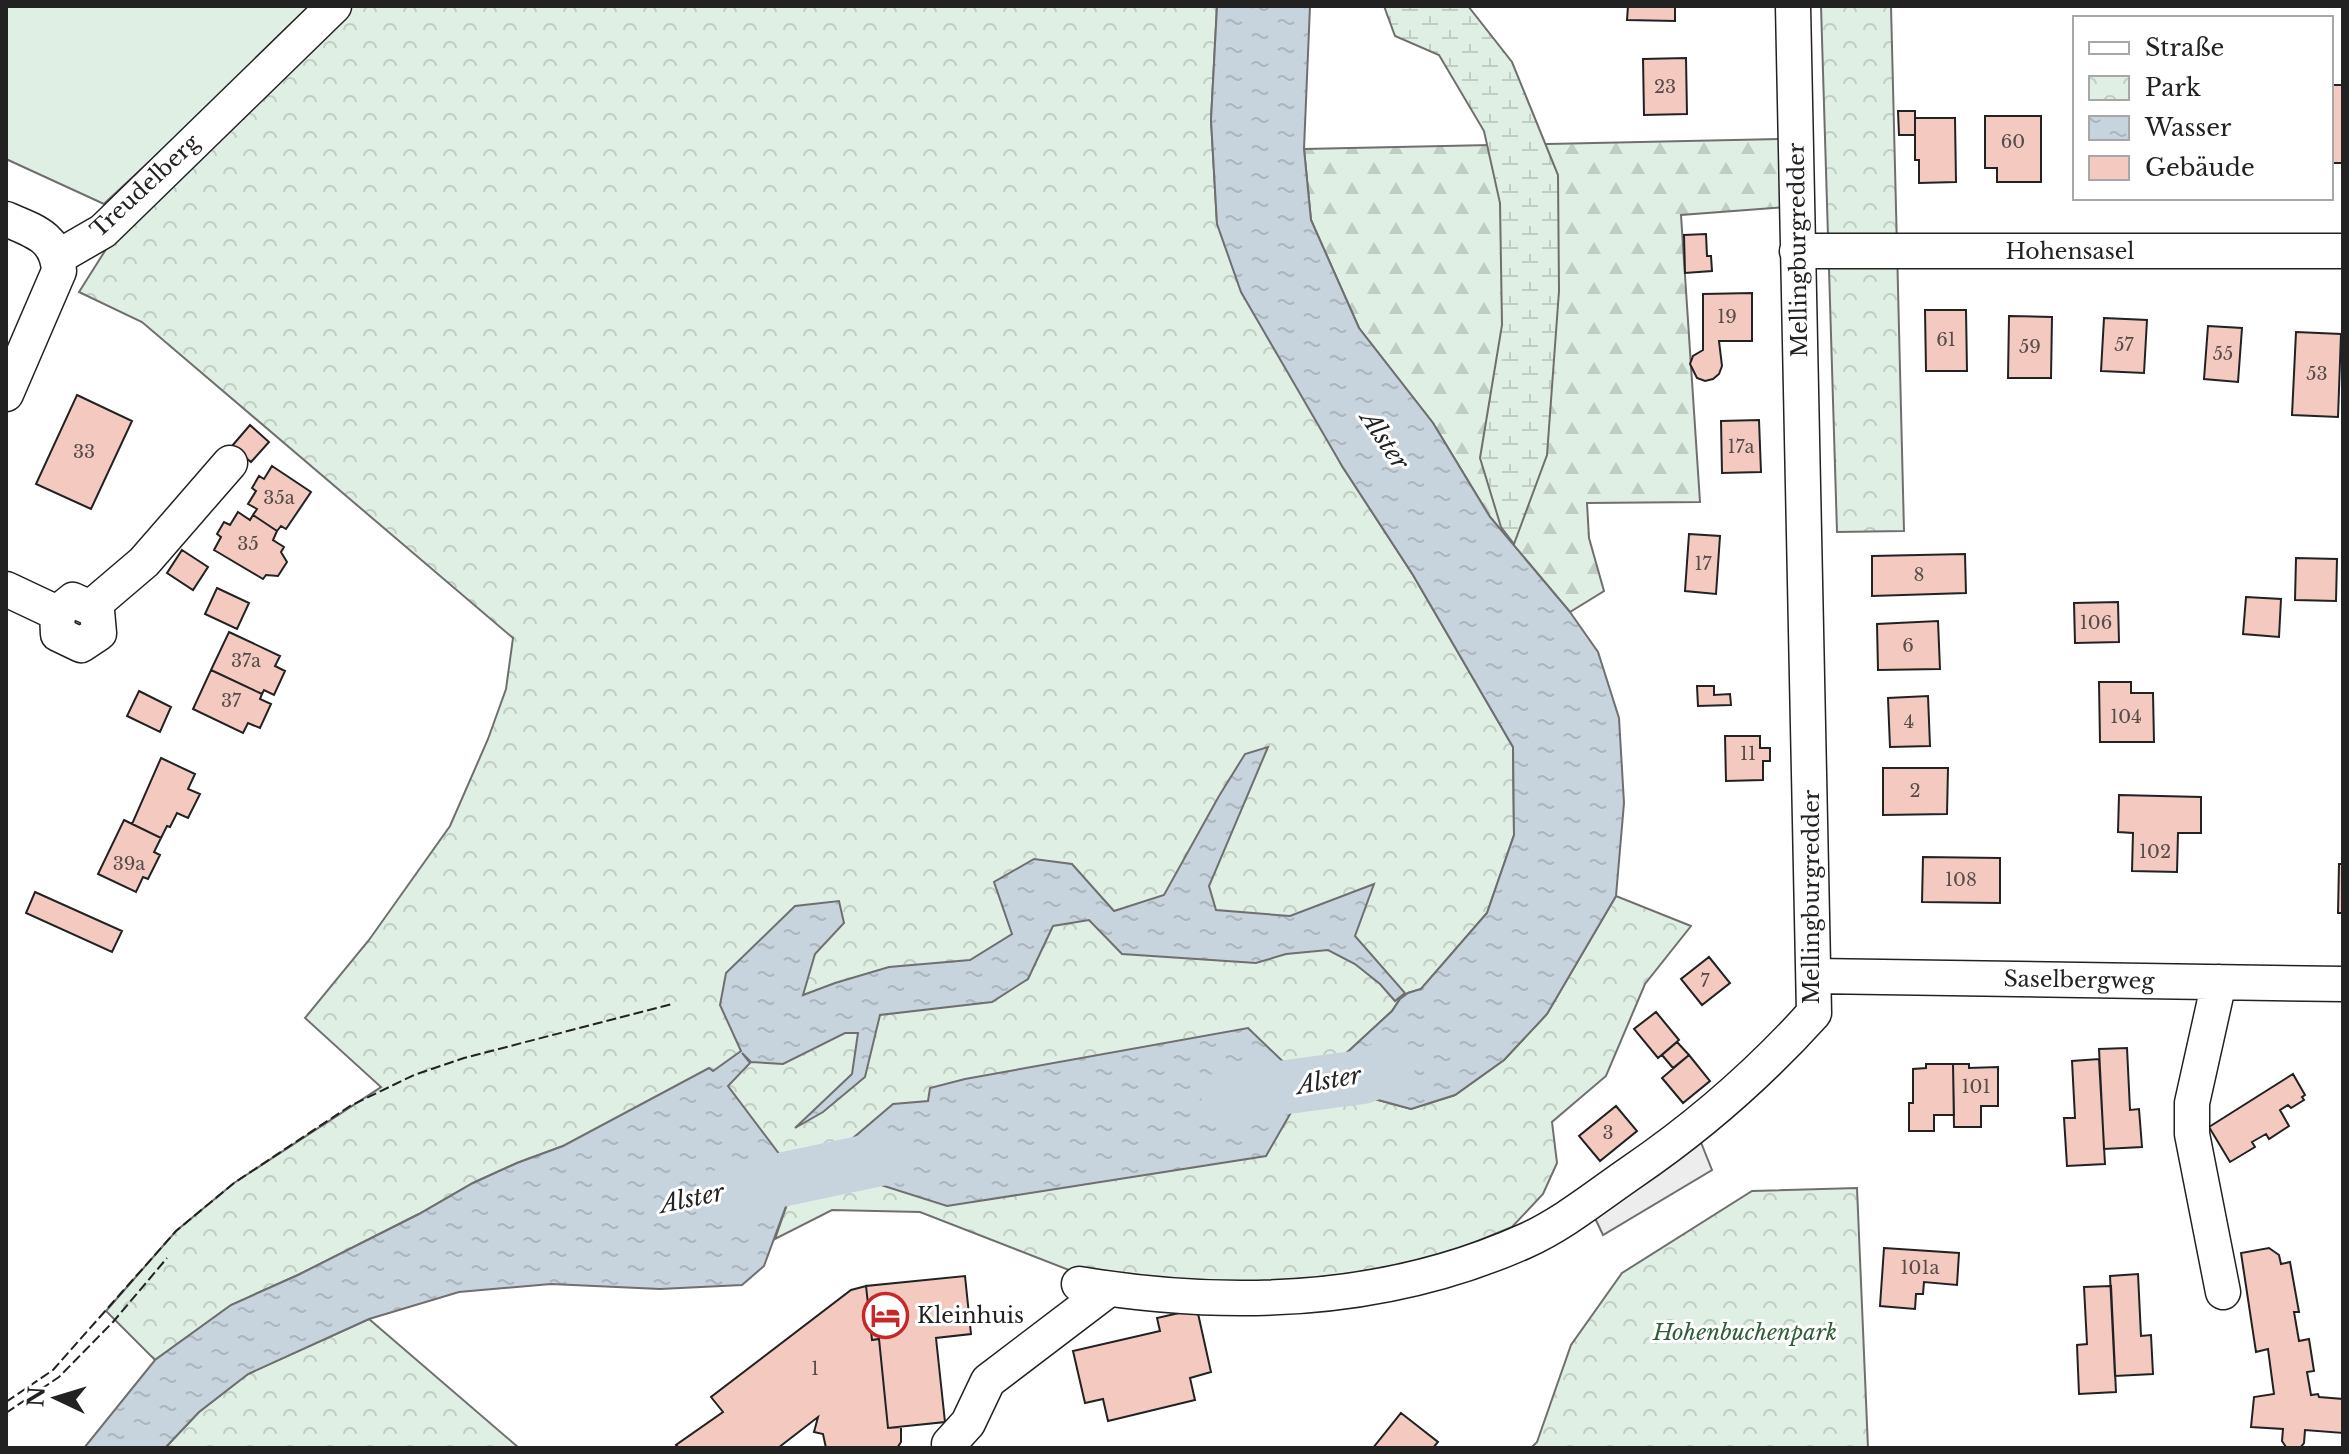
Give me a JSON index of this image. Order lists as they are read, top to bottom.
{
  "streets": {
    "street": [
      "Treudelberg",
      "Mellingburgredder",
      "Hohensasel",
      "Saselbergweg"
    ]
  },
  "crossings": [
    ["Mellingburgredder", "Hohensasel"],
    ["Mellingburgredder", "Saselbergweg"]
  ],
  "water": ["Alster"],
  "parks": ["Hohenbuchenpark"],
  "places": {
    "hotel": ["Kleinhuis"]
  },
  "house_numbers": [
    "23",
    "60",
    "19",
    "61",
    "57",
    "59",
    "55",
    "53",
    "17a",
    "33",
    "35a",
    "35",
    "17",
    "8",
    "106",
    "6",
    "37a",
    "37",
    "104",
    "4",
    "11",
    "2",
    "102",
    "39a",
    "108",
    "7",
    "101",
    "3",
    "101a",
    "1"
  ],
  "legend": [
    "Straße",
    "Park",
    "Wasser",
    "Gebäude"
  ],
  "north": "left"
}
